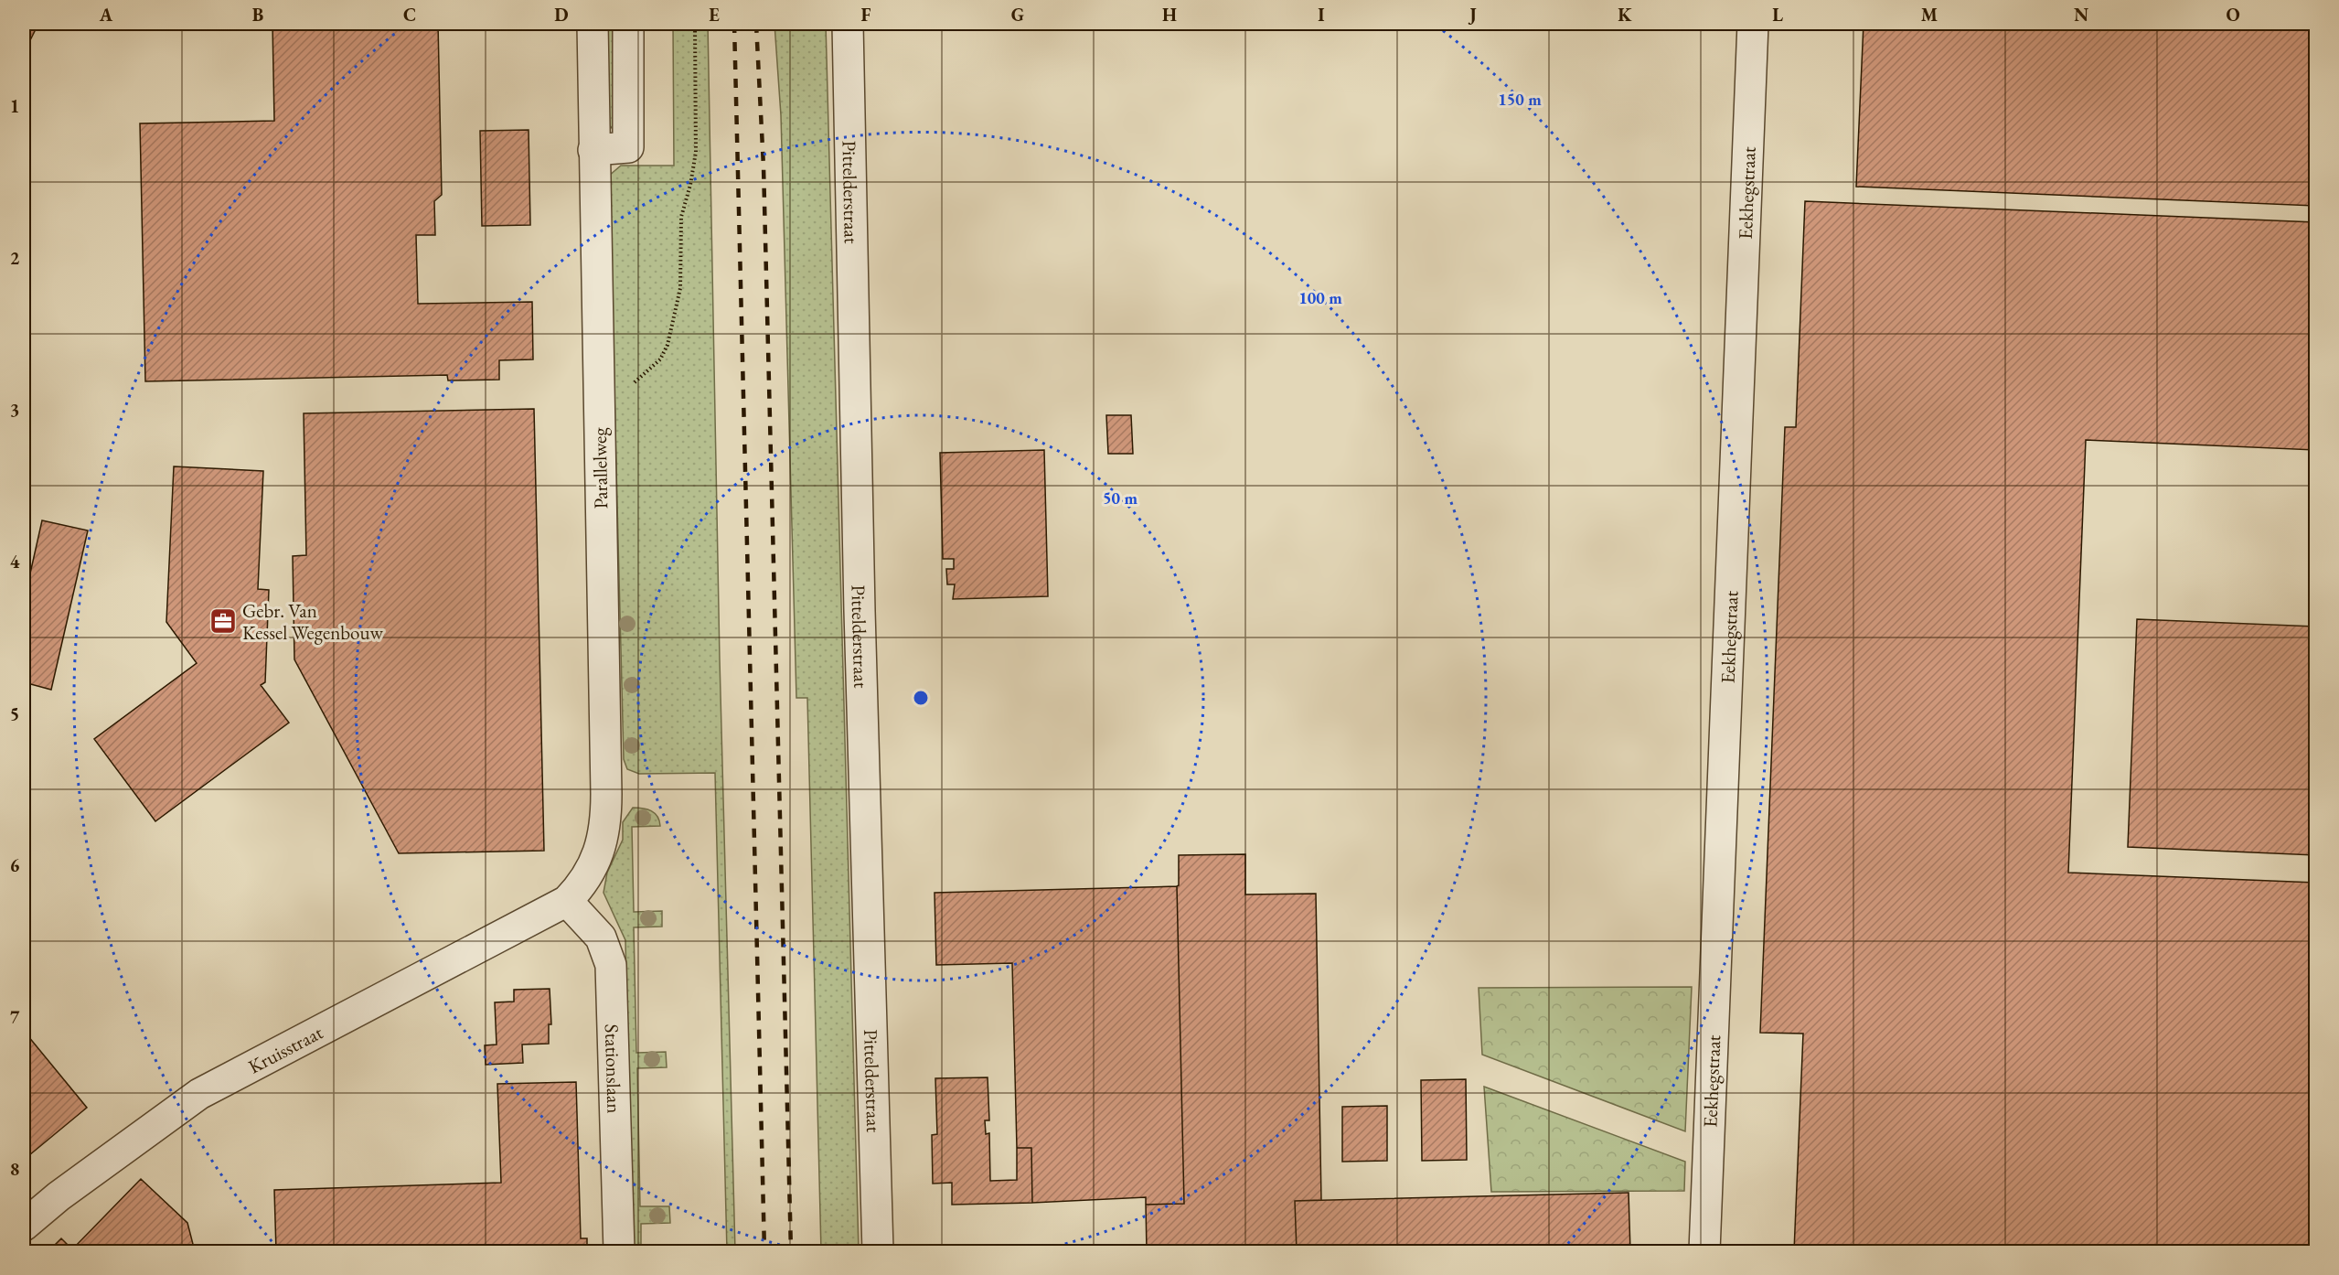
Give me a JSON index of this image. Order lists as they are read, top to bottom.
{
  "streets": {
    "street": [
      "Pittelderstraat",
      "Eekhegstraat",
      "Parallelweg",
      "Kruisstraat",
      "Stationslaan"
    ]
  },
  "crossings": [
    ["Parallelweg", "Kruisstraat"],
    ["Parallelweg", "Stationslaan"],
    ["Kruisstraat", "Stationslaan"]
  ],
  "places": {
    "office": ["Gebr. Van Kessel Wegenbouw"]
  },
  "grid": {
    "columns": [
      "A",
      "B",
      "C",
      "D",
      "E",
      "F",
      "G",
      "H",
      "I",
      "J",
      "K",
      "L",
      "M",
      "N",
      "O"
    ],
    "rows": [
      "1",
      "2",
      "3",
      "4",
      "5",
      "6",
      "7",
      "8"
    ]
  },
  "rings": ["150 m", "100 m", "50 m"]
}
